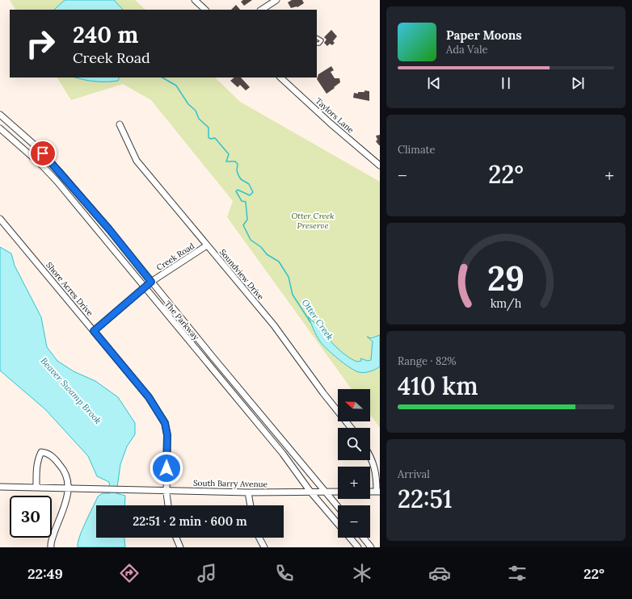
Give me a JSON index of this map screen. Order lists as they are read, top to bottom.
{
  "streets": {
    "street": [
      "Taylors Lane",
      "Creek Road",
      "Soundview Drive",
      "Shore Acres Drive",
      "The Parkway",
      "South Barry Avenue"
    ]
  },
  "crossings": [
    ["Creek Road", "Soundview Drive"],
    ["Creek Road", "Shore Acres Drive"],
    ["Creek Road", "The Parkway"],
    ["Shore Acres Drive", "South Barry Avenue"],
    ["The Parkway", "South Barry Avenue"]
  ],
  "water": ["Otter Creek", "Beaver Swamp Brook"],
  "parks": ["Otter Creek Preserve"],
  "north": "left",
  "page": {
    "turn": ["240 m", "Creek Road"],
    "song": ["Paper Moons", "Ada Vale"],
    "tile": [
      "Climate",
      ["Range · 82%", "410 km"],
      ["Arrival", "22:51"]
    ],
    "heat": ["−", "22°", "+"],
    "map_buttons": ["+", "−"],
    "limit": "30",
    "trip": "22:51 · 2 min · 600 m",
    "tabs": ["22:49", "22°"],
    "gauge": ["29", "km/h"]
  }
}
